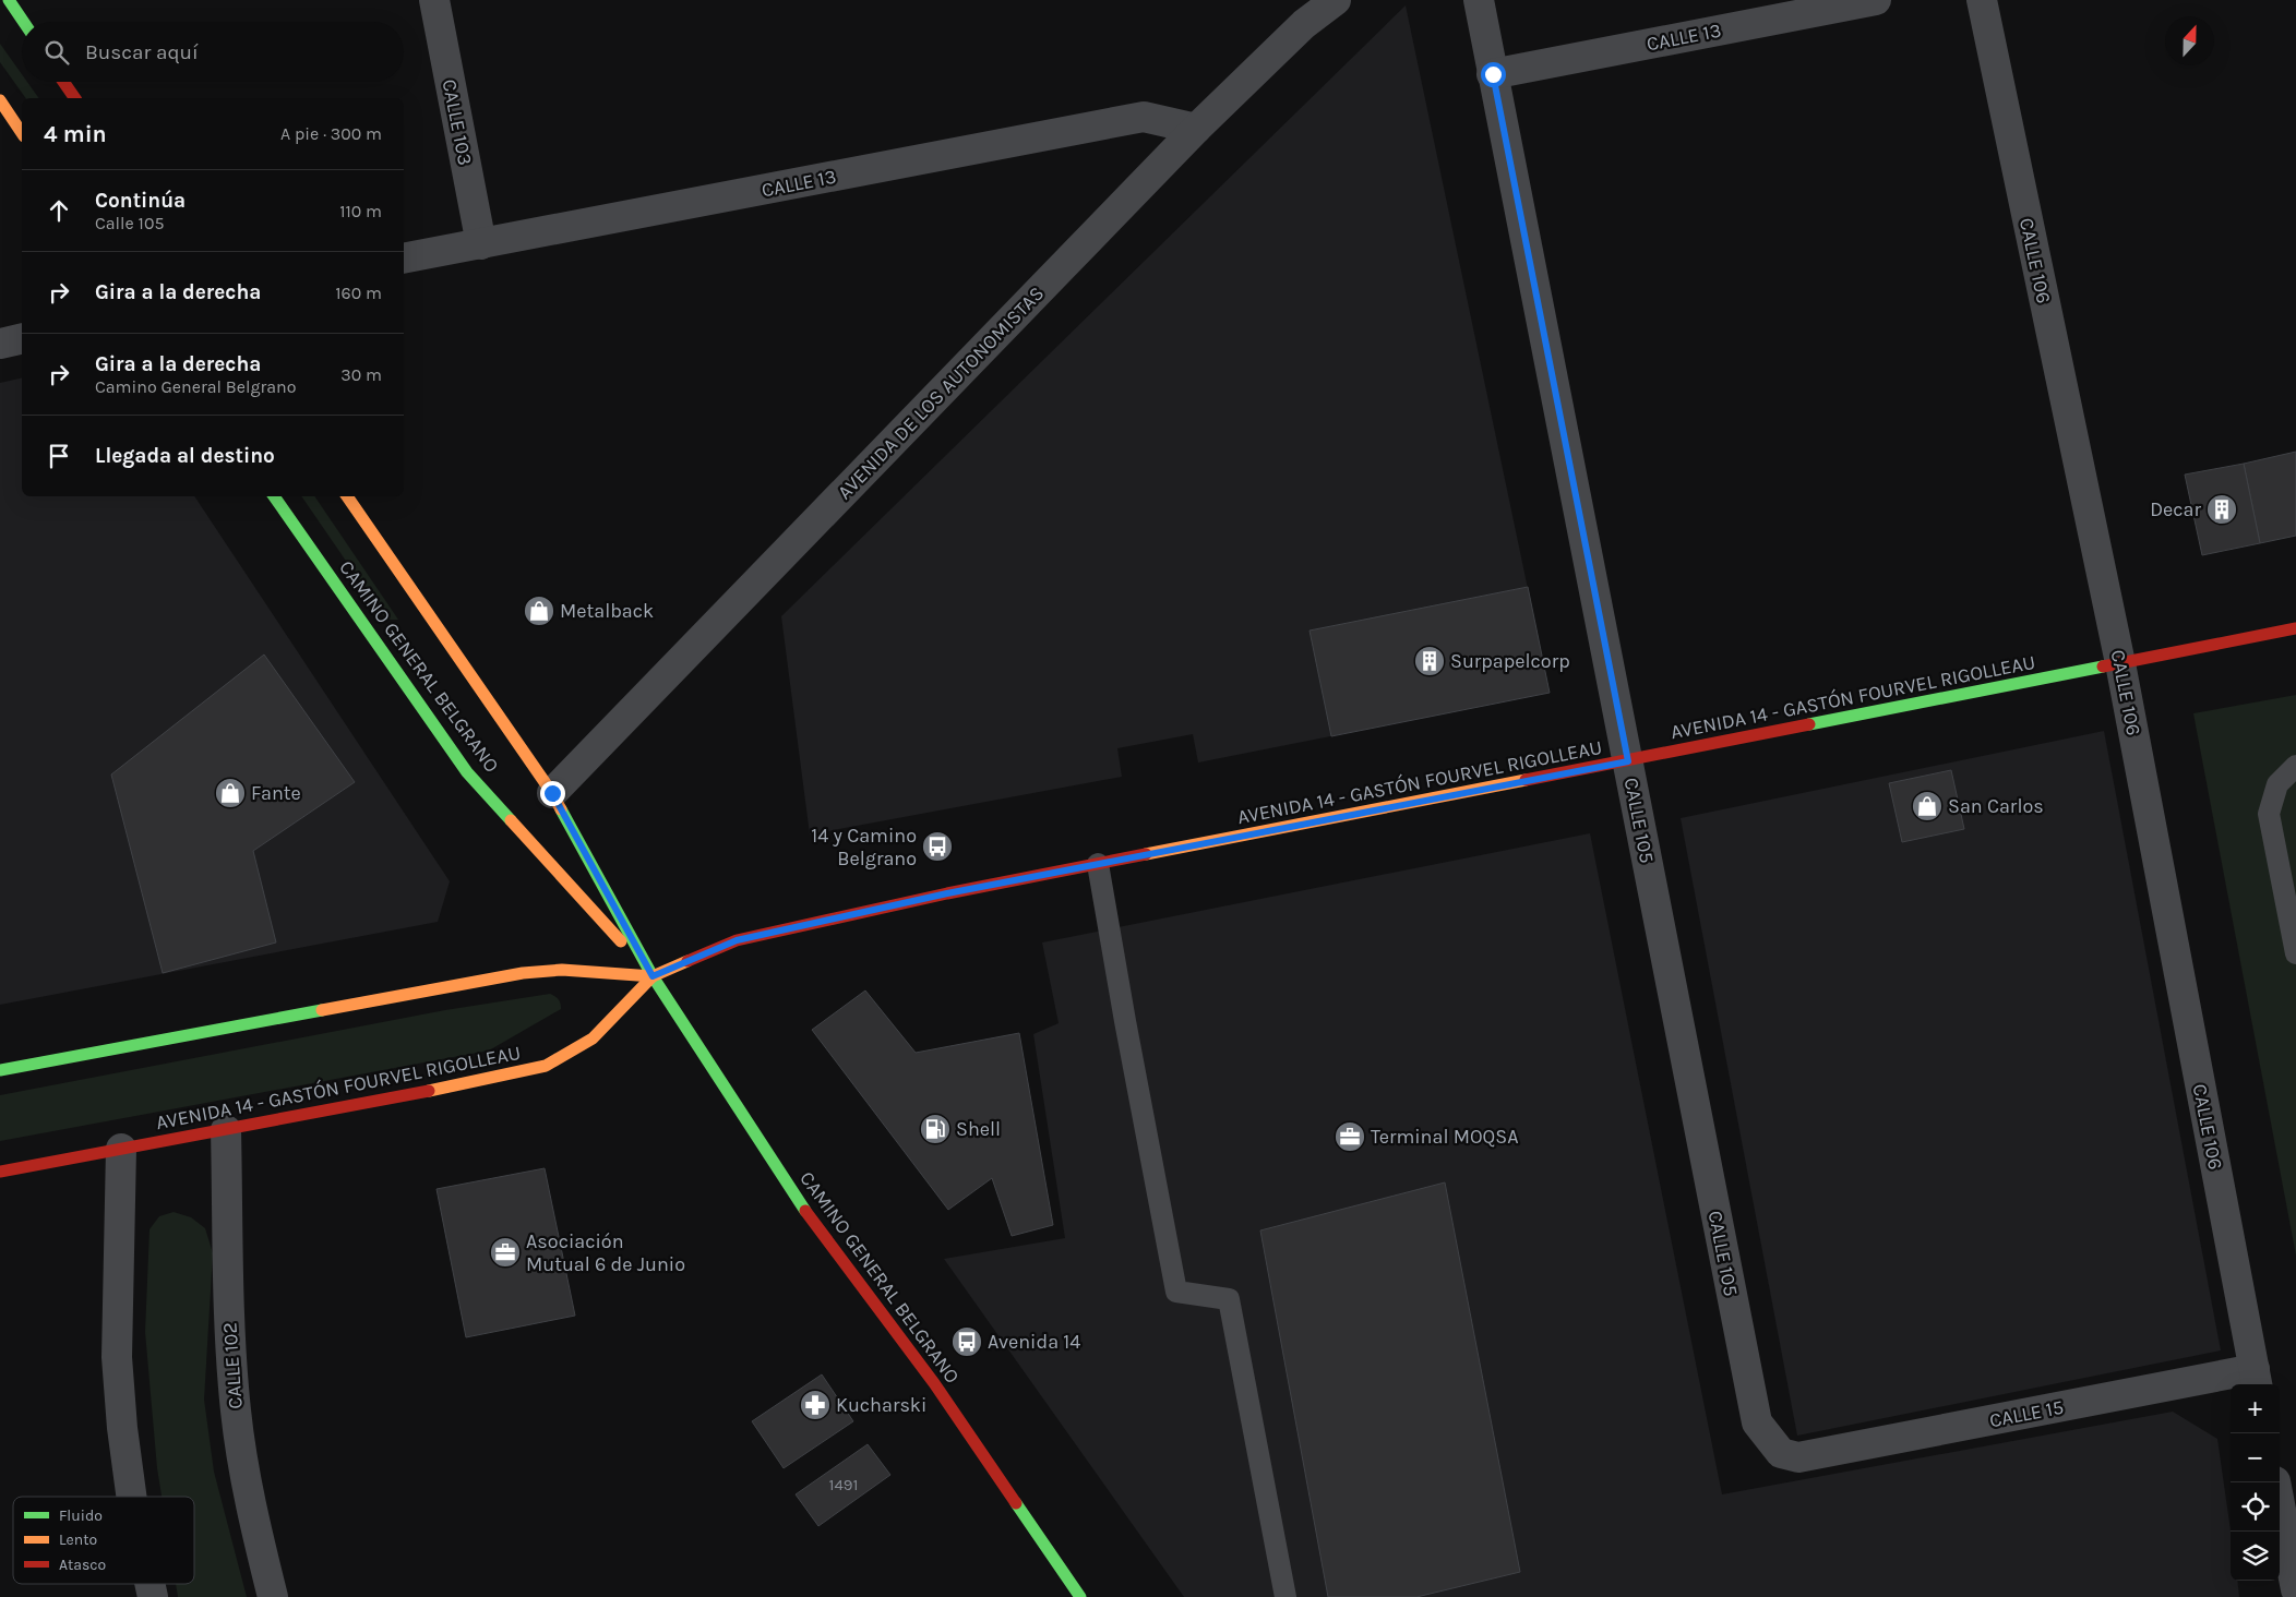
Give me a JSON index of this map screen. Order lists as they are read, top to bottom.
{
  "streets": {
    "main road": ["CAMINO GENERAL BELGRANO", "AVENIDA 14 - GASTÓN FOURVEL RIGOLLEAU"],
    "street": [
      "CALLE 13",
      "CALLE 103",
      "CALLE 106",
      "AVENIDA DE LOS AUTONOMISTAS",
      "CALLE 105",
      "CALLE 102",
      "CALLE 15"
    ]
  },
  "crossings": [
    ["CALLE 13", "CALLE 103"],
    ["CALLE 13", "AVENIDA DE LOS AUTONOMISTAS"],
    ["CALLE 13", "CALLE 105"],
    ["CALLE 106", "AVENIDA 14 - GASTÓN FOURVEL RIGOLLEAU"],
    ["CALLE 106", "CALLE 15"],
    ["AVENIDA DE LOS AUTONOMISTAS", "CAMINO GENERAL BELGRANO"],
    ["CAMINO GENERAL BELGRANO", "AVENIDA 14 - GASTÓN FOURVEL RIGOLLEAU"],
    ["AVENIDA 14 - GASTÓN FOURVEL RIGOLLEAU", "CALLE 105"],
    ["AVENIDA 14 - GASTÓN FOURVEL RIGOLLEAU", "CALLE 102"],
    ["CALLE 105", "CALLE 15"]
  ],
  "places": {
    "building": ["Decar", "Surpapelcorp"],
    "shop": ["Metalback", "Fante", "San Carlos"],
    "bus stop": ["14 y Camino Belgrano", "Avenida 14"],
    "fuel station": ["Shell"],
    "office": ["Terminal MOQSA", "Asociación Mutual 6 de Junio"],
    "pharmacy": ["Kucharski"]
  },
  "house_numbers": ["1491"],
  "legend": ["Fluido", "Lento", "Atasco"],
  "north": "top",
  "page": {
    "search": "Buscar aquí",
    "heading": ["4 min", "A pie · 300 m"],
    "list": [
      ["Continúa", "Calle 105", "110 m"],
      ["Gira a la derecha", "160 m"],
      ["Gira a la derecha", "Camino General Belgrano", "30 m"],
      "Llegada al destino"
    ],
    "map_buttons": ["+", "−"]
  }
}
